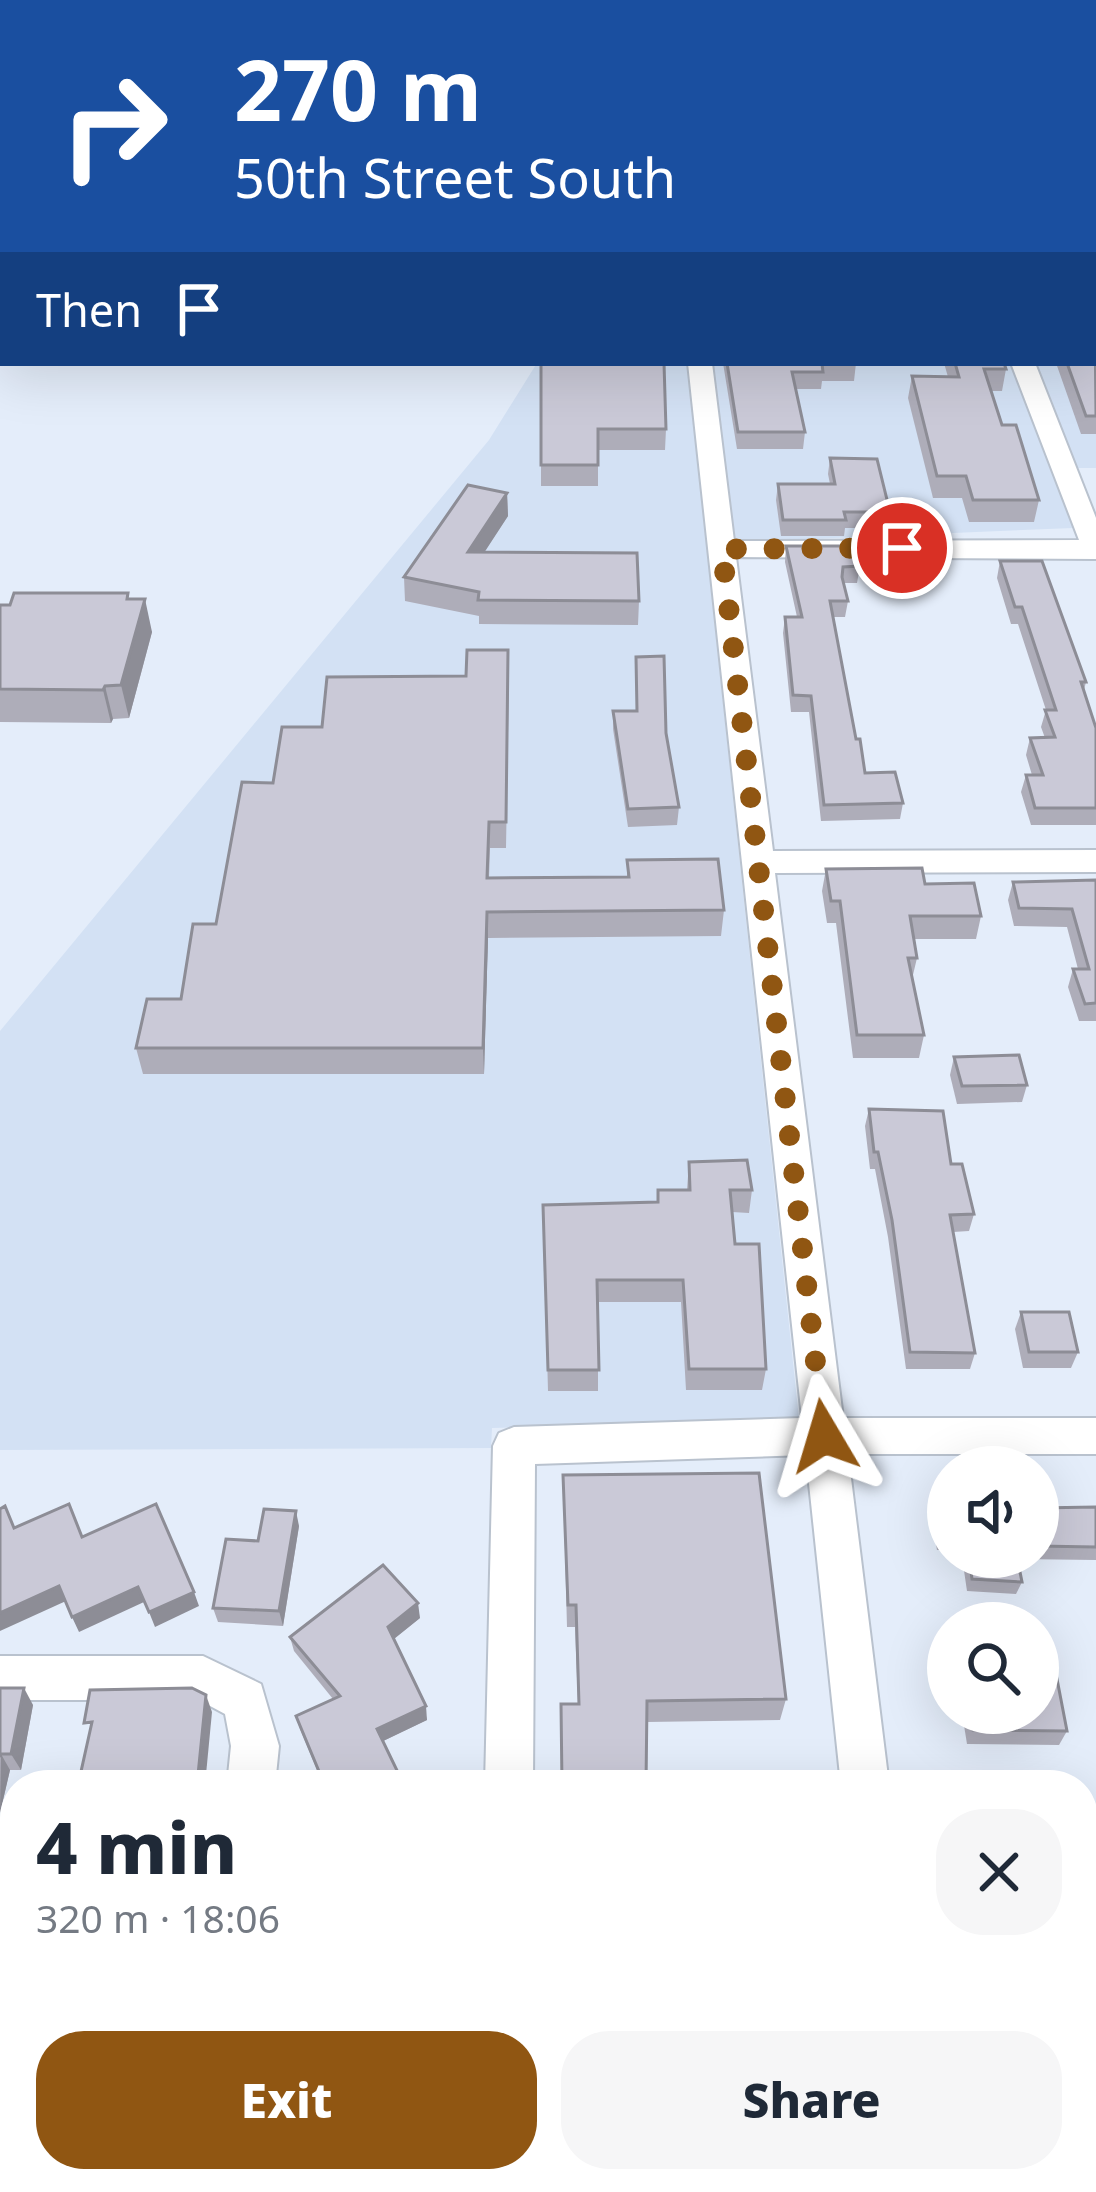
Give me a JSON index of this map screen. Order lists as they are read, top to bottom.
{
  "page": {
    "turn": ["270 m", "50th Street South"],
    "then": "Then",
    "heading": ["4 min", "320 m · 18:06"],
    "buttons": ["Exit", "Share"]
  }
}
